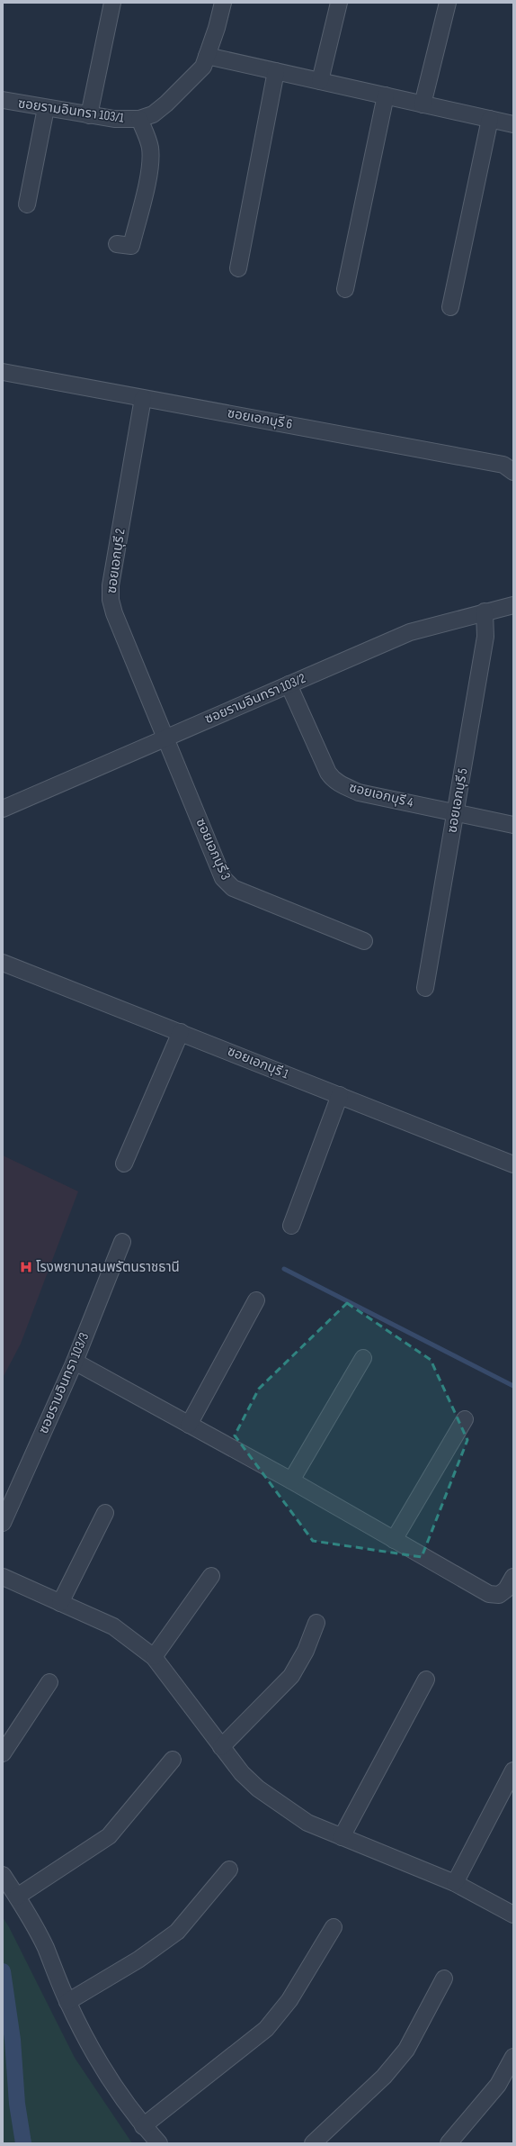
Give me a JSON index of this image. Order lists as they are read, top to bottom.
{
  "streets": {
    "street": [
      "ซอยรามอินทรา 103/1",
      "ซอยเอกบุรี 6",
      "ซอยเอกบุรี 2",
      "ซอยรามอินทรา 103/2",
      "ซอยเอกบุรี 4",
      "ซอยเอกบุรี 5",
      "ซอยเอกบุรี 3",
      "ซอยเอกบุรี 1",
      "ซอยรามอินทรา 103/3"
    ]
  },
  "crossings": [
    ["ซอยเอกบุรี 6", "ซอยเอกบุรี 2"],
    ["ซอยเอกบุรี 2", "ซอยรามอินทรา 103/2"],
    ["ซอยเอกบุรี 2", "ซอยเอกบุรี 3"],
    ["ซอยรามอินทรา 103/2", "ซอยเอกบุรี 4"],
    ["ซอยรามอินทรา 103/2", "ซอยเอกบุรี 5"],
    ["ซอยรามอินทรา 103/2", "ซอยเอกบุรี 3"],
    ["ซอยเอกบุรี 4", "ซอยเอกบุรี 5"]
  ],
  "places": {
    "hospital": ["โรงพยาบาลนพรัตนราชธานี"]
  }
}
